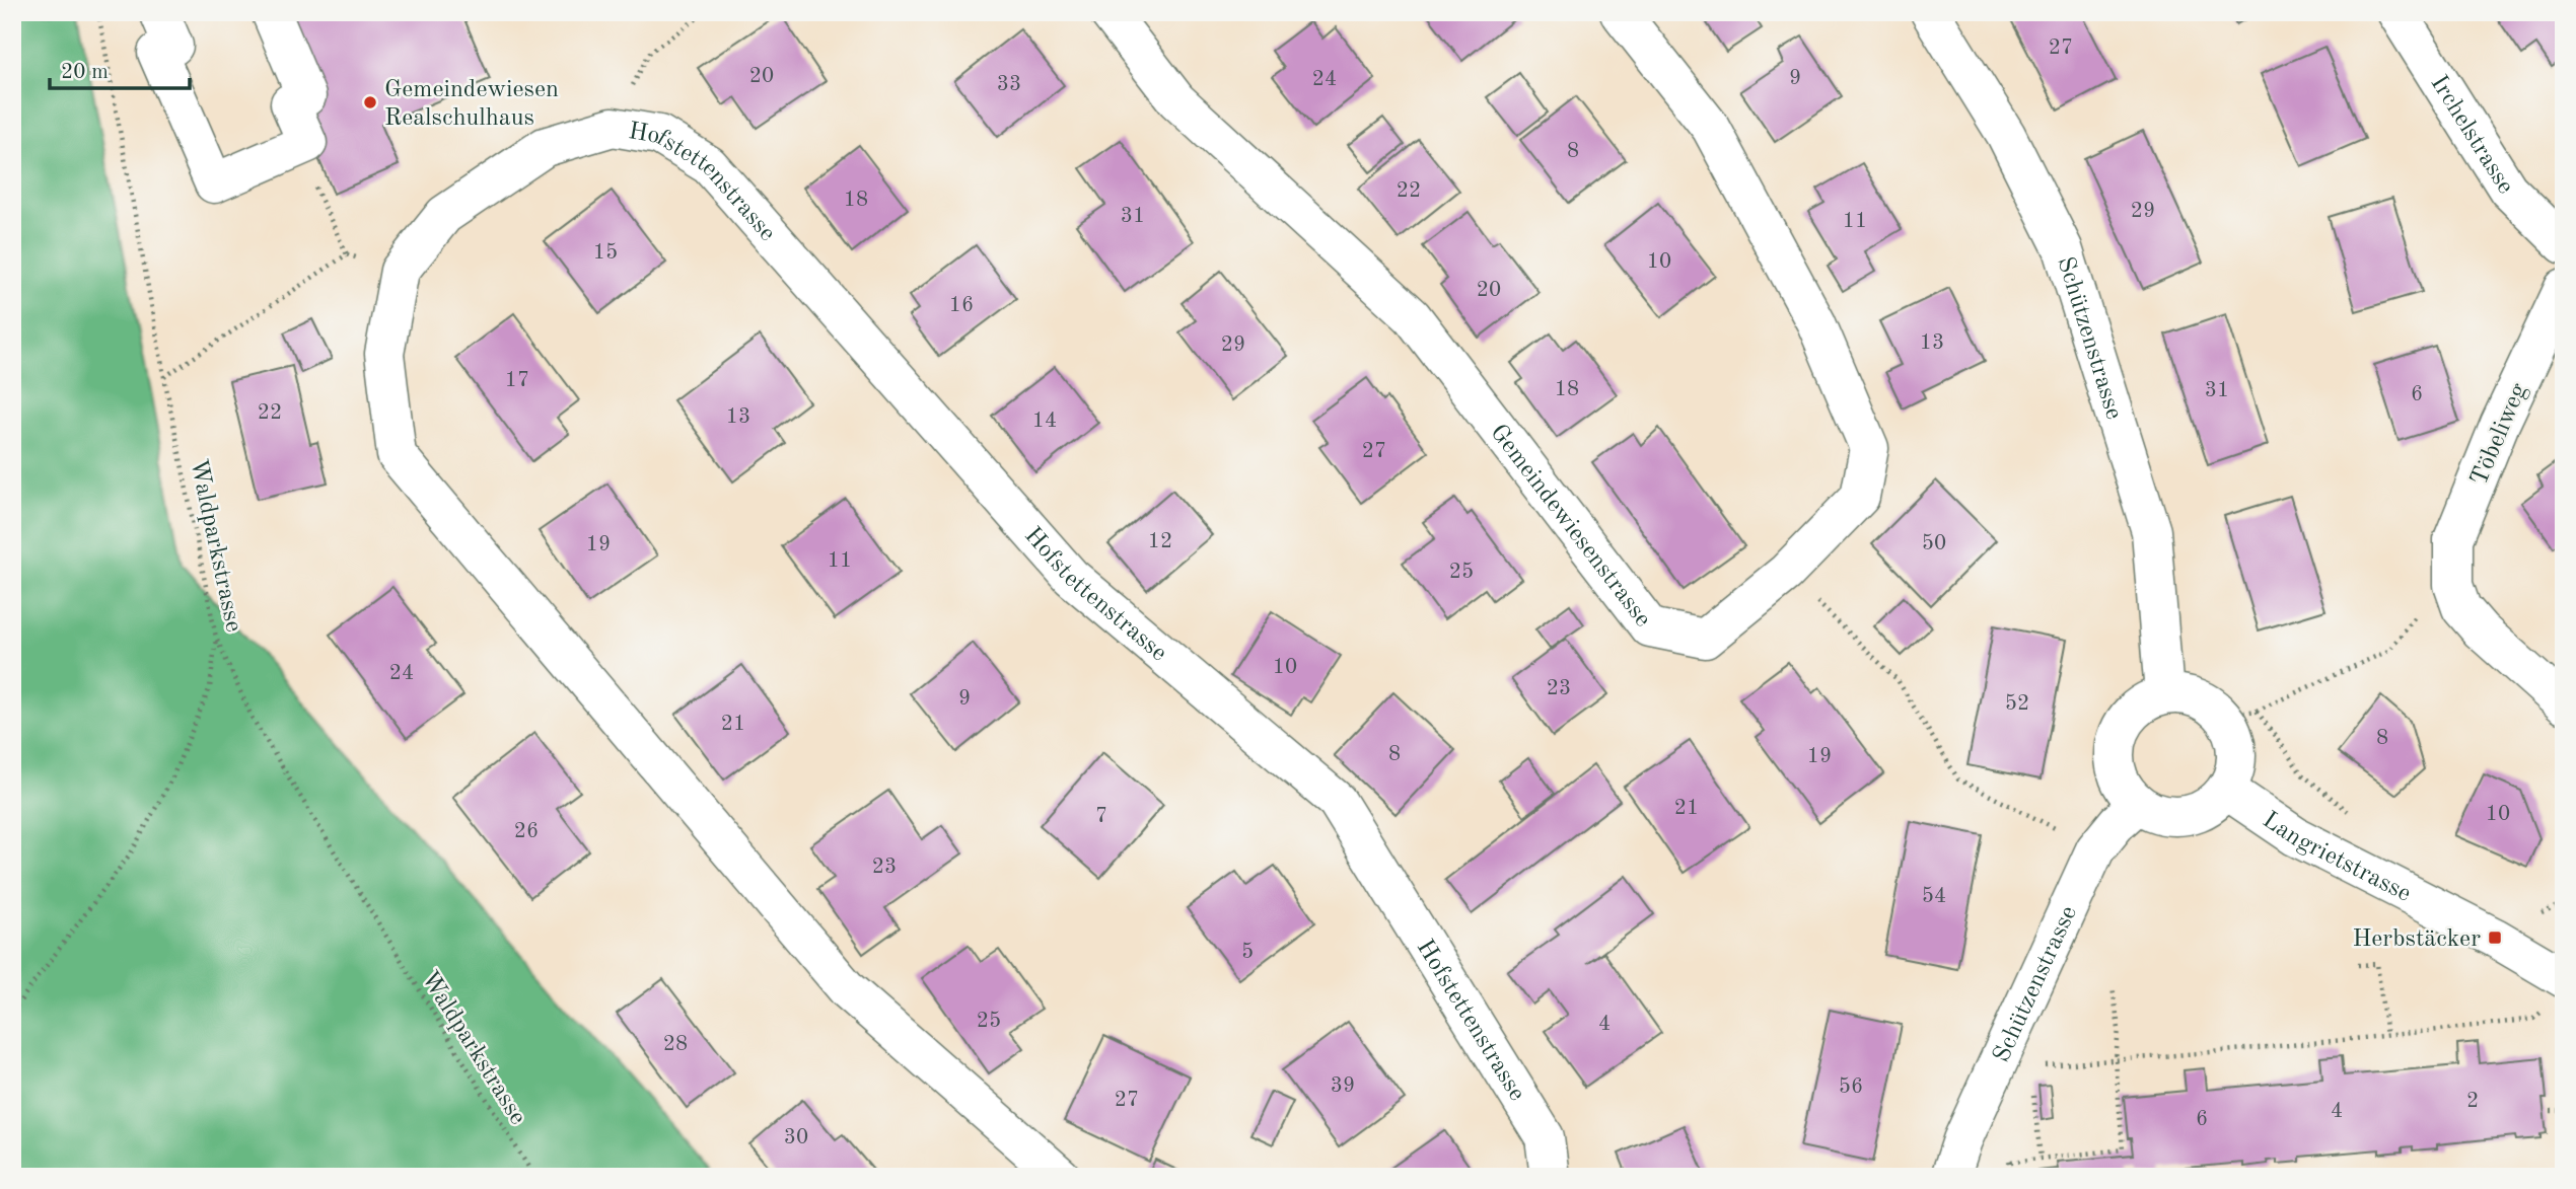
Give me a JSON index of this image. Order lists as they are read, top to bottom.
{
  "streets": {
    "street": [
      "Irchelstrasse",
      "Hofstettenstrasse",
      "Schützenstrasse",
      "Töbeliweg",
      "Gemeindewiesenstrasse",
      "Langrietstrasse"
    ],
    "path": ["Waldparkstrasse"]
  },
  "crossings": [
    ["Schützenstrasse", "Langrietstrasse"]
  ],
  "places": {
    "other": ["Gemeindewiesen Realschulhaus"],
    "transit": ["Herbstäcker"]
  },
  "house_numbers": [
    "27",
    "20",
    "9",
    "24",
    "33",
    "8",
    "22",
    "18",
    "29",
    "31",
    "11",
    "15",
    "10",
    "20",
    "16",
    "13",
    "29",
    "17",
    "18",
    "31",
    "6",
    "22",
    "13",
    "14",
    "27",
    "12",
    "50",
    "19",
    "11",
    "25",
    "10",
    "24",
    "23",
    "9",
    "52",
    "21",
    "8",
    "8",
    "19",
    "21",
    "10",
    "7",
    "26",
    "23",
    "54",
    "5",
    "25",
    "4",
    "28",
    "39",
    "56",
    "27",
    "2",
    "4",
    "6",
    "30"
  ],
  "scale_bar": "20 m"
}
